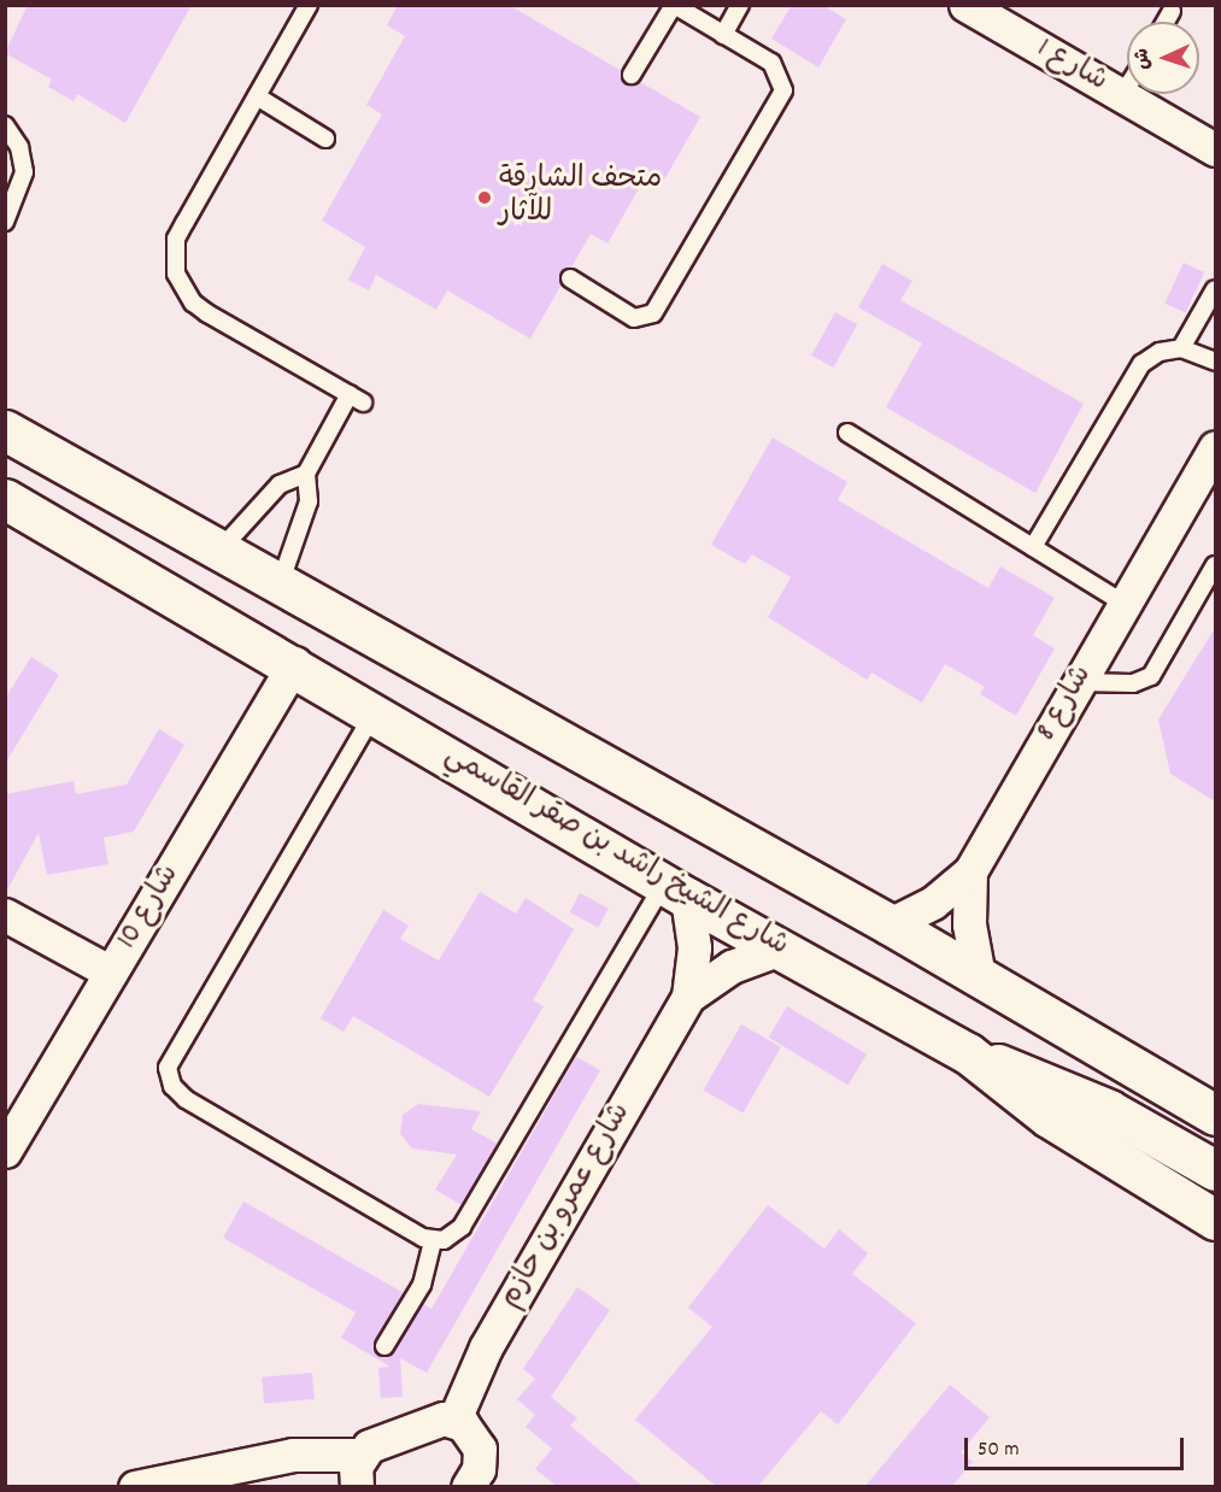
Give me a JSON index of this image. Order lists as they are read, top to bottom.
{
  "streets": {
    "main road": ["شارع الشيخ راشد بن صقر القاسمي"],
    "street": [
      "شارع 1",
      "شارع 8",
      "شارع 10",
      "شارع عمرو بن حازم"
    ]
  },
  "crossings": [
    ["شارع الشيخ راشد بن صقر القاسمي", "شارع 10"],
    ["شارع الشيخ راشد بن صقر القاسمي", "شارع عمرو بن حازم"]
  ],
  "places": ["متحف الشارقة للآثار"],
  "scale_bar": "50 m",
  "north": "left"
}
